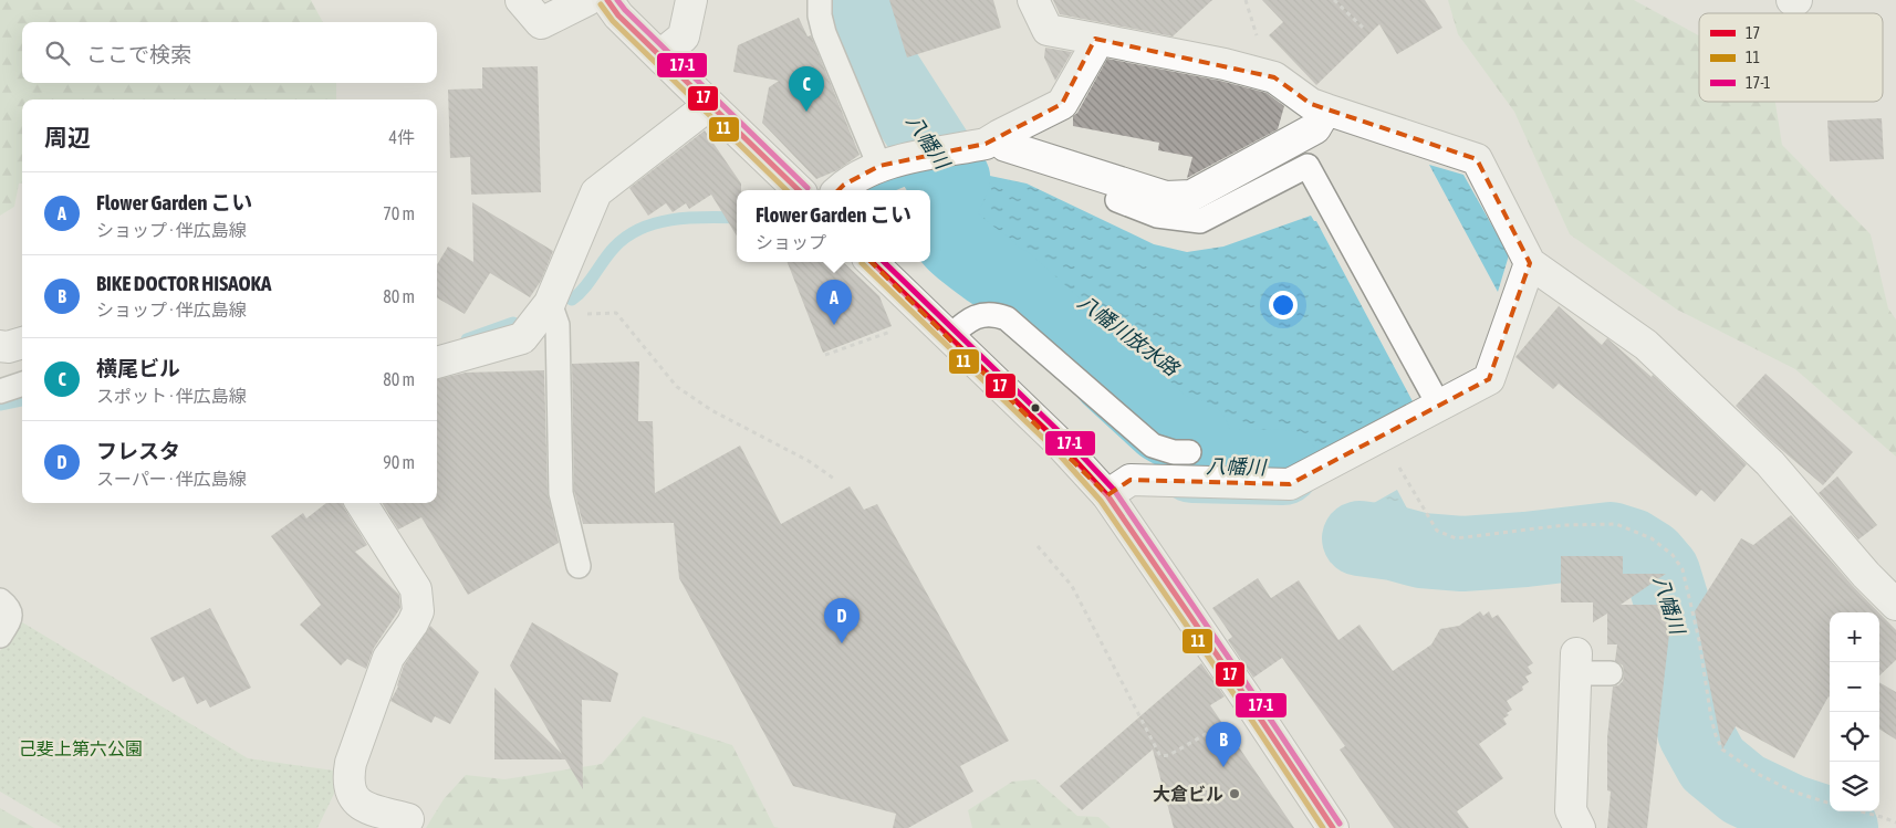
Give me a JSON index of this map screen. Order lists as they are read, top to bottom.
{
  "water": ["八幡川", "八幡川放水路"],
  "parks": ["己斐上第六公園"],
  "places": ["大倉ビル"],
  "lines": ["transit line 17", "transit line 17-1", "transit line 11"],
  "legend": ["17", "11", "17-1"],
  "page": {
    "search": "ここで検索",
    "pins": [
      "C",
      "A",
      "D",
      "B"
    ],
    "heading": ["周辺", "4件"],
    "list": [
      {
        "mark": "A",
        "name": "Flower Garden こい",
        "note": "ショップ · 伴広島線",
        "value": "70 m"
      },
      {
        "mark": "B",
        "name": "BIKE DOCTOR HISAOKA",
        "note": "ショップ · 伴広島線",
        "value": "80 m"
      },
      {
        "mark": "C",
        "name": "横尾ビル",
        "note": "スポット · 伴広島線",
        "value": "80 m"
      },
      {
        "mark": "D",
        "name": "フレスタ",
        "note": "スーパー · 伴広島線",
        "value": "90 m"
      }
    ],
    "popup": ["Flower Garden こい", "ショップ"],
    "map_buttons": ["+", "−"]
  }
}
